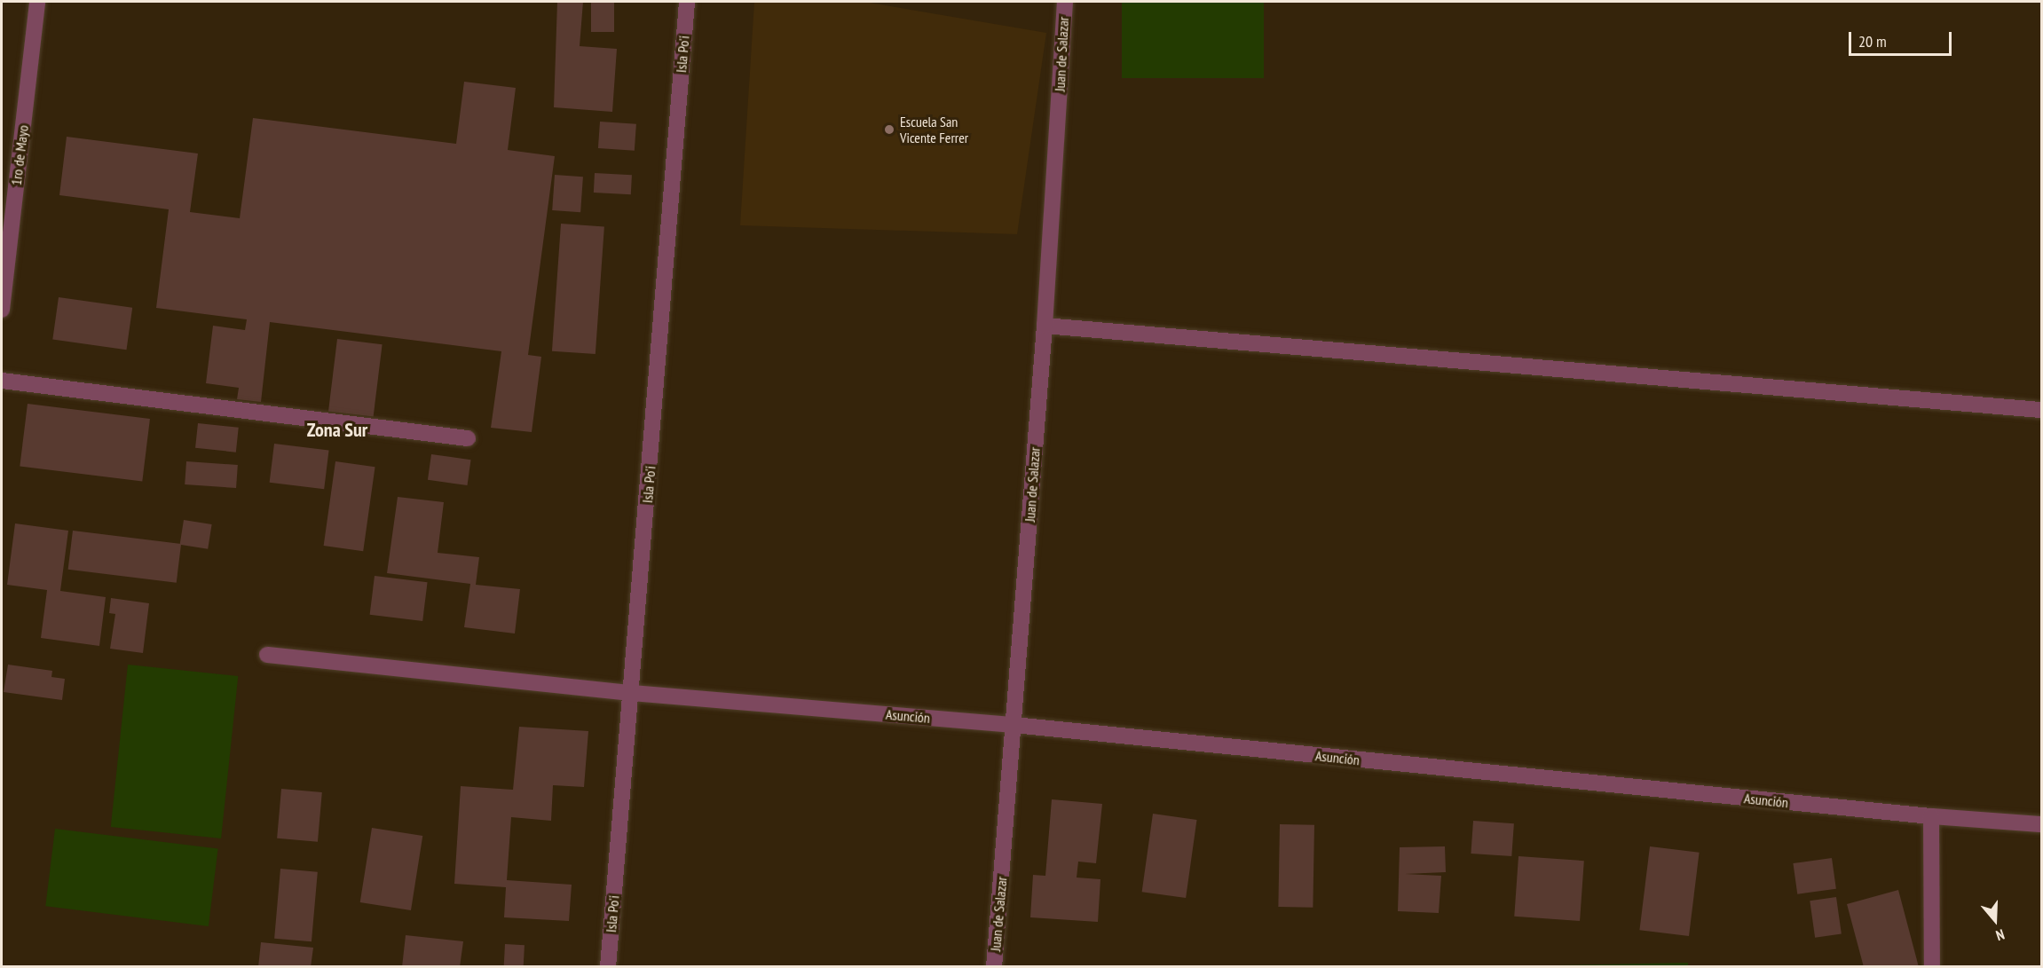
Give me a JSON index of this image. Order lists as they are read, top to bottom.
{
  "streets": {
    "street": [
      "Isla Po'i",
      "Juan de Salazar",
      "1ro de Mayo",
      "Asunción"
    ]
  },
  "crossings": [
    ["Isla Po'i", "Asunción"],
    ["Juan de Salazar", "Asunción"]
  ],
  "districts": ["Zona Sur"],
  "places": ["Escuela San Vicente Ferrer"],
  "scale_bar": "20 m",
  "north": "bottom"
}
